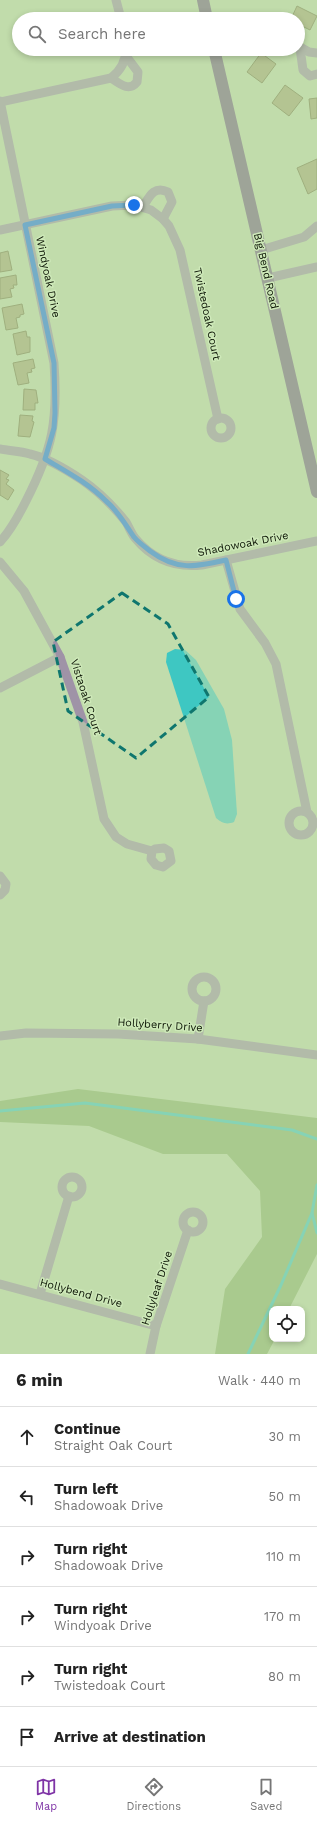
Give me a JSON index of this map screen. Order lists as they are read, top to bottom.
{
  "streets": {
    "main road": ["Big Bend Road"],
    "street": [
      "Windyoak Drive",
      "Twistedoak Court",
      "Shadowoak Drive",
      "Vistaoak Court",
      "Hollyberry Drive",
      "Hollyleaf Drive",
      "Hollybend Drive"
    ]
  },
  "crossings": [
    ["Windyoak Drive", "Twistedoak Court"],
    ["Windyoak Drive", "Shadowoak Drive"],
    ["Hollyleaf Drive", "Hollybend Drive"]
  ],
  "page": {
    "search": "Search here",
    "heading": ["6 min", "Walk · 440 m"],
    "list": [
      ["Continue", "Straight Oak Court", "30 m"],
      ["Turn left", "Shadowoak Drive", "50 m"],
      ["Turn right", "Shadowoak Drive", "110 m"],
      ["Turn right", "Windyoak Drive", "170 m"],
      ["Turn right", "Twistedoak Court", "80 m"],
      "Arrive at destination"
    ],
    "nav": ["Map", "Directions", "Saved"]
  }
}
